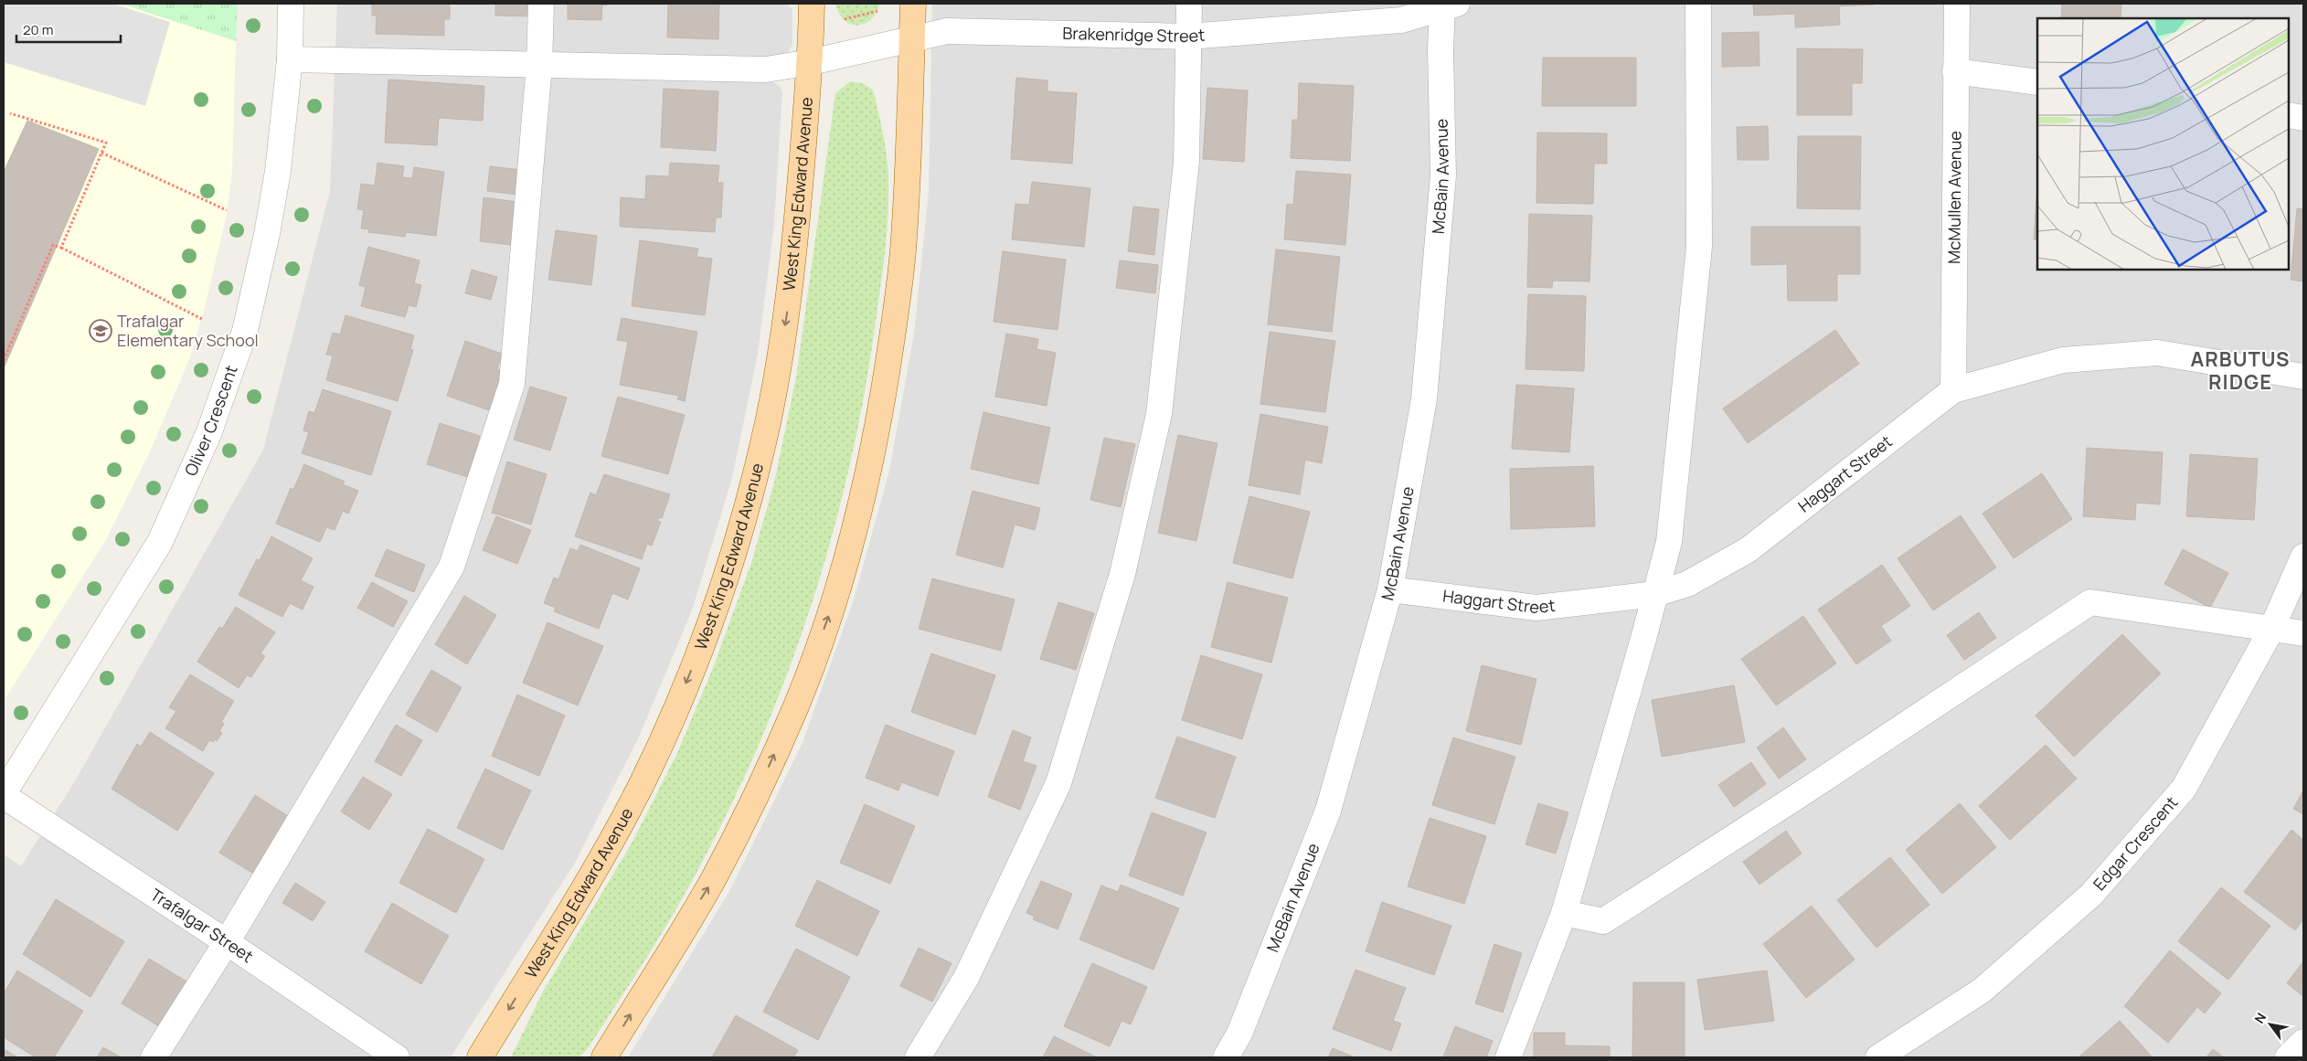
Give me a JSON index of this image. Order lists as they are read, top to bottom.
{
  "streets": {
    "main road": ["West King Edward Avenue"],
    "street": [
      "Brakenridge Street",
      "McBain Avenue",
      "McMullen Avenue",
      "Oliver Crescent",
      "Haggart Street",
      "Edgar Crescent",
      "Trafalgar Street"
    ]
  },
  "crossings": [
    ["Brakenridge Street", "McBain Avenue"],
    ["Brakenridge Street", "West King Edward Avenue"],
    ["Brakenridge Street", "Oliver Crescent"],
    ["McBain Avenue", "Haggart Street"],
    ["McMullen Avenue", "Haggart Street"],
    ["Oliver Crescent", "Trafalgar Street"]
  ],
  "districts": ["ARBUTUS RIDGE"],
  "places": {
    "school or university": ["Trafalgar Elementary School"]
  },
  "scale_bar": "20 m",
  "north": "top left"
}
